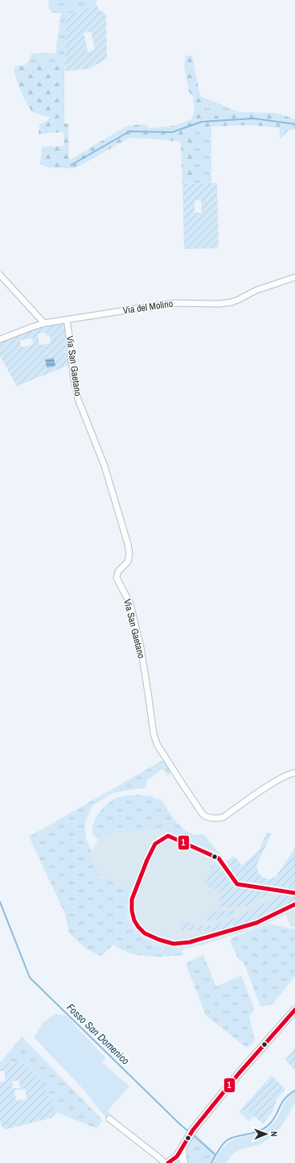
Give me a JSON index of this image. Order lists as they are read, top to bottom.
{
  "streets": {
    "street": ["Via del Molino", "Via San Gaetano"]
  },
  "crossings": [
    ["Via del Molino", "Via San Gaetano"]
  ],
  "water": ["Fosso San Domenico"],
  "lines": ["transit line 1"],
  "north": "right"
}
